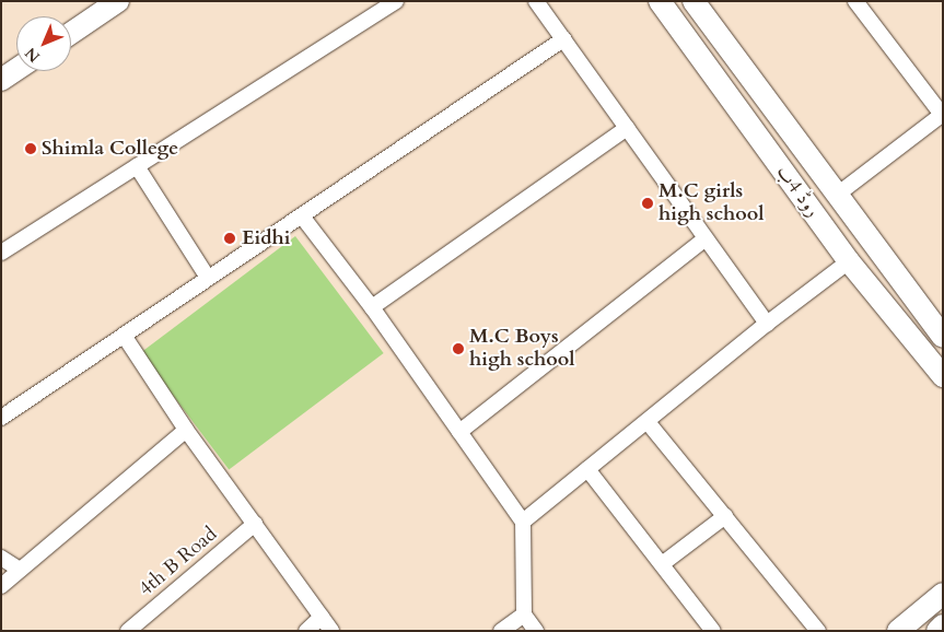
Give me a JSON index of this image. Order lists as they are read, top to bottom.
{
  "streets": {
    "main road": ["روڈ 4ب"],
    "street": ["4th B Road"]
  },
  "places": [
    "Shimla College",
    "M.C girls high school",
    "Eidhi",
    "M.C Boys high school"
  ],
  "north": "bottom left"
}
